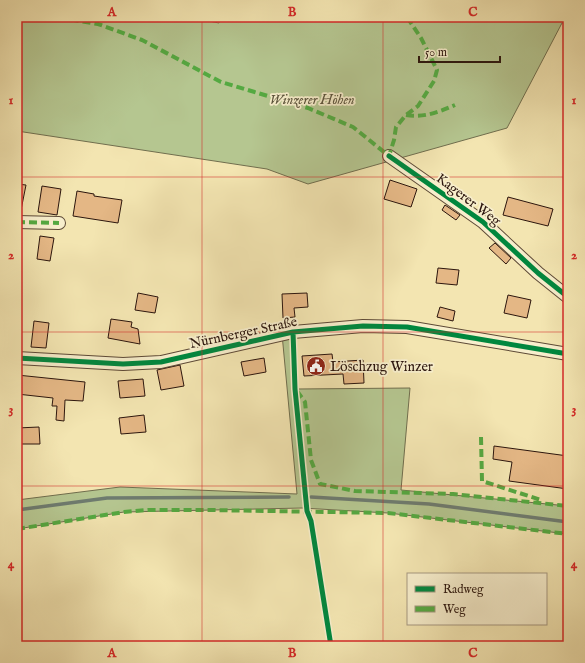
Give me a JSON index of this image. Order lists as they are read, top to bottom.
{
  "streets": {
    "street": ["Kagerer Weg", "Nürnberger Straße"]
  },
  "parks": ["Winzerer Höhen"],
  "places": {
    "public building": ["Löschzug Winzer"]
  },
  "legend": ["Radweg", "Weg"],
  "scale_bar": "50 m",
  "grid": {
    "columns": ["A", "B", "C"],
    "rows": [
      "1",
      "2",
      "3",
      "4"
    ]
  }
}
